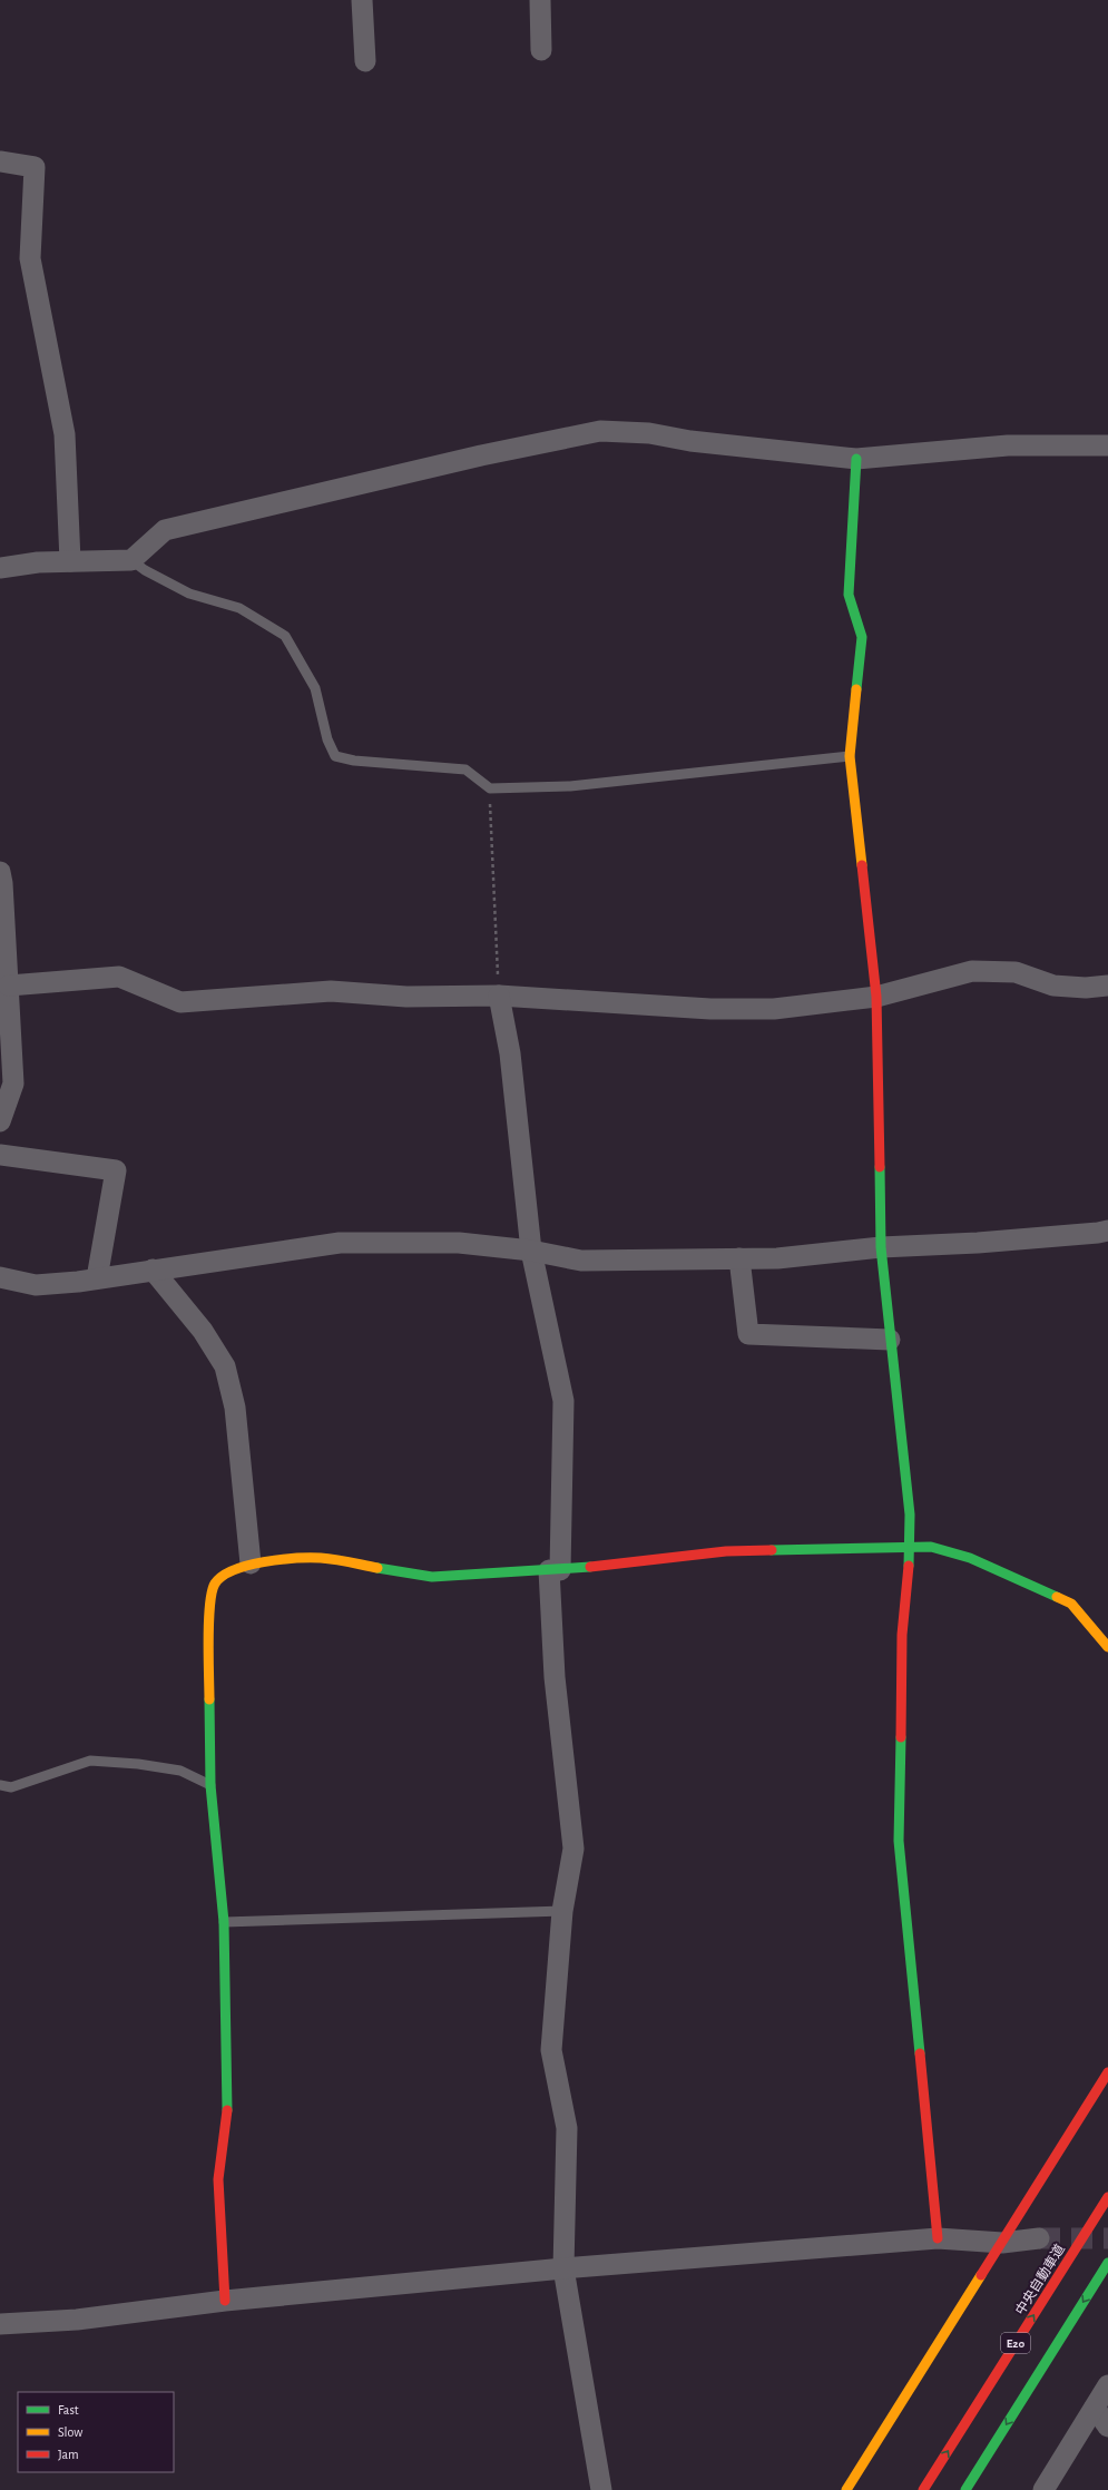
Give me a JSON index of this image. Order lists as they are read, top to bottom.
{
  "streets": {
    "main road": ["中央自動車道", "E20"]
  },
  "legend": ["Fast", "Slow", "Jam"]
}
